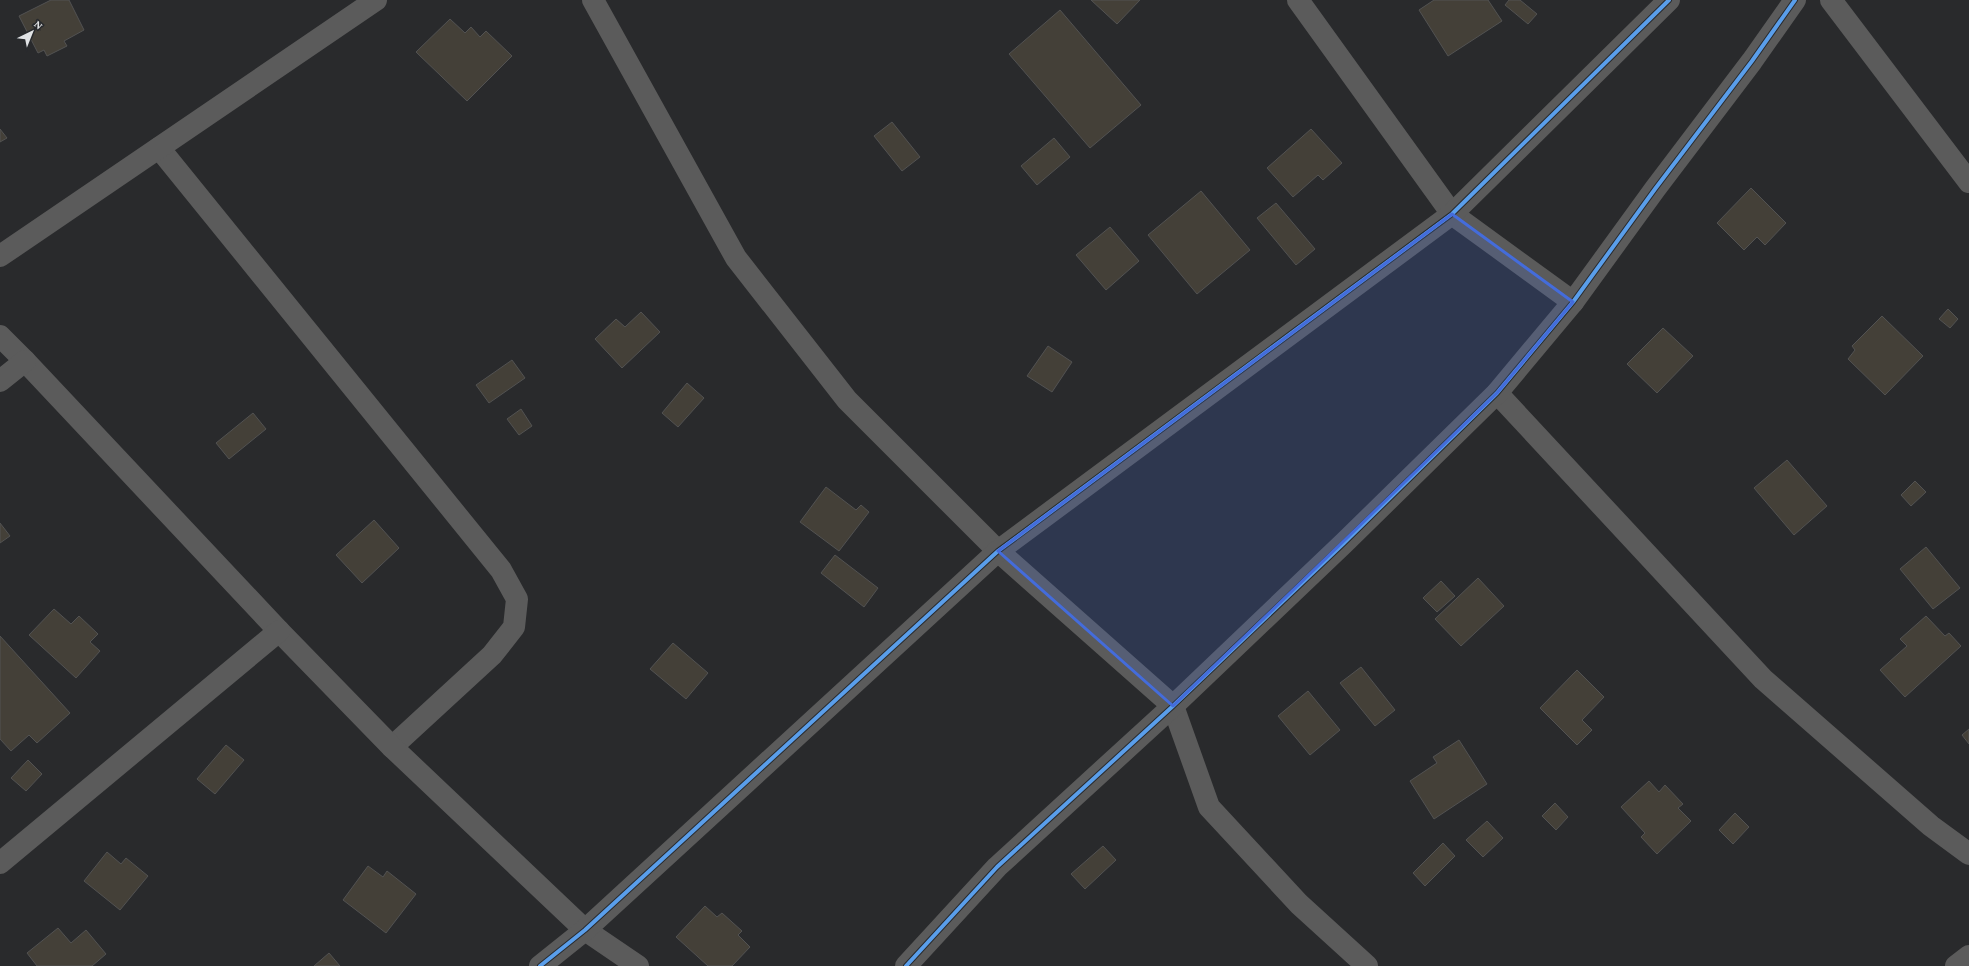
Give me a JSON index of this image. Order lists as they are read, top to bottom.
{
  "north": "top right"
}
